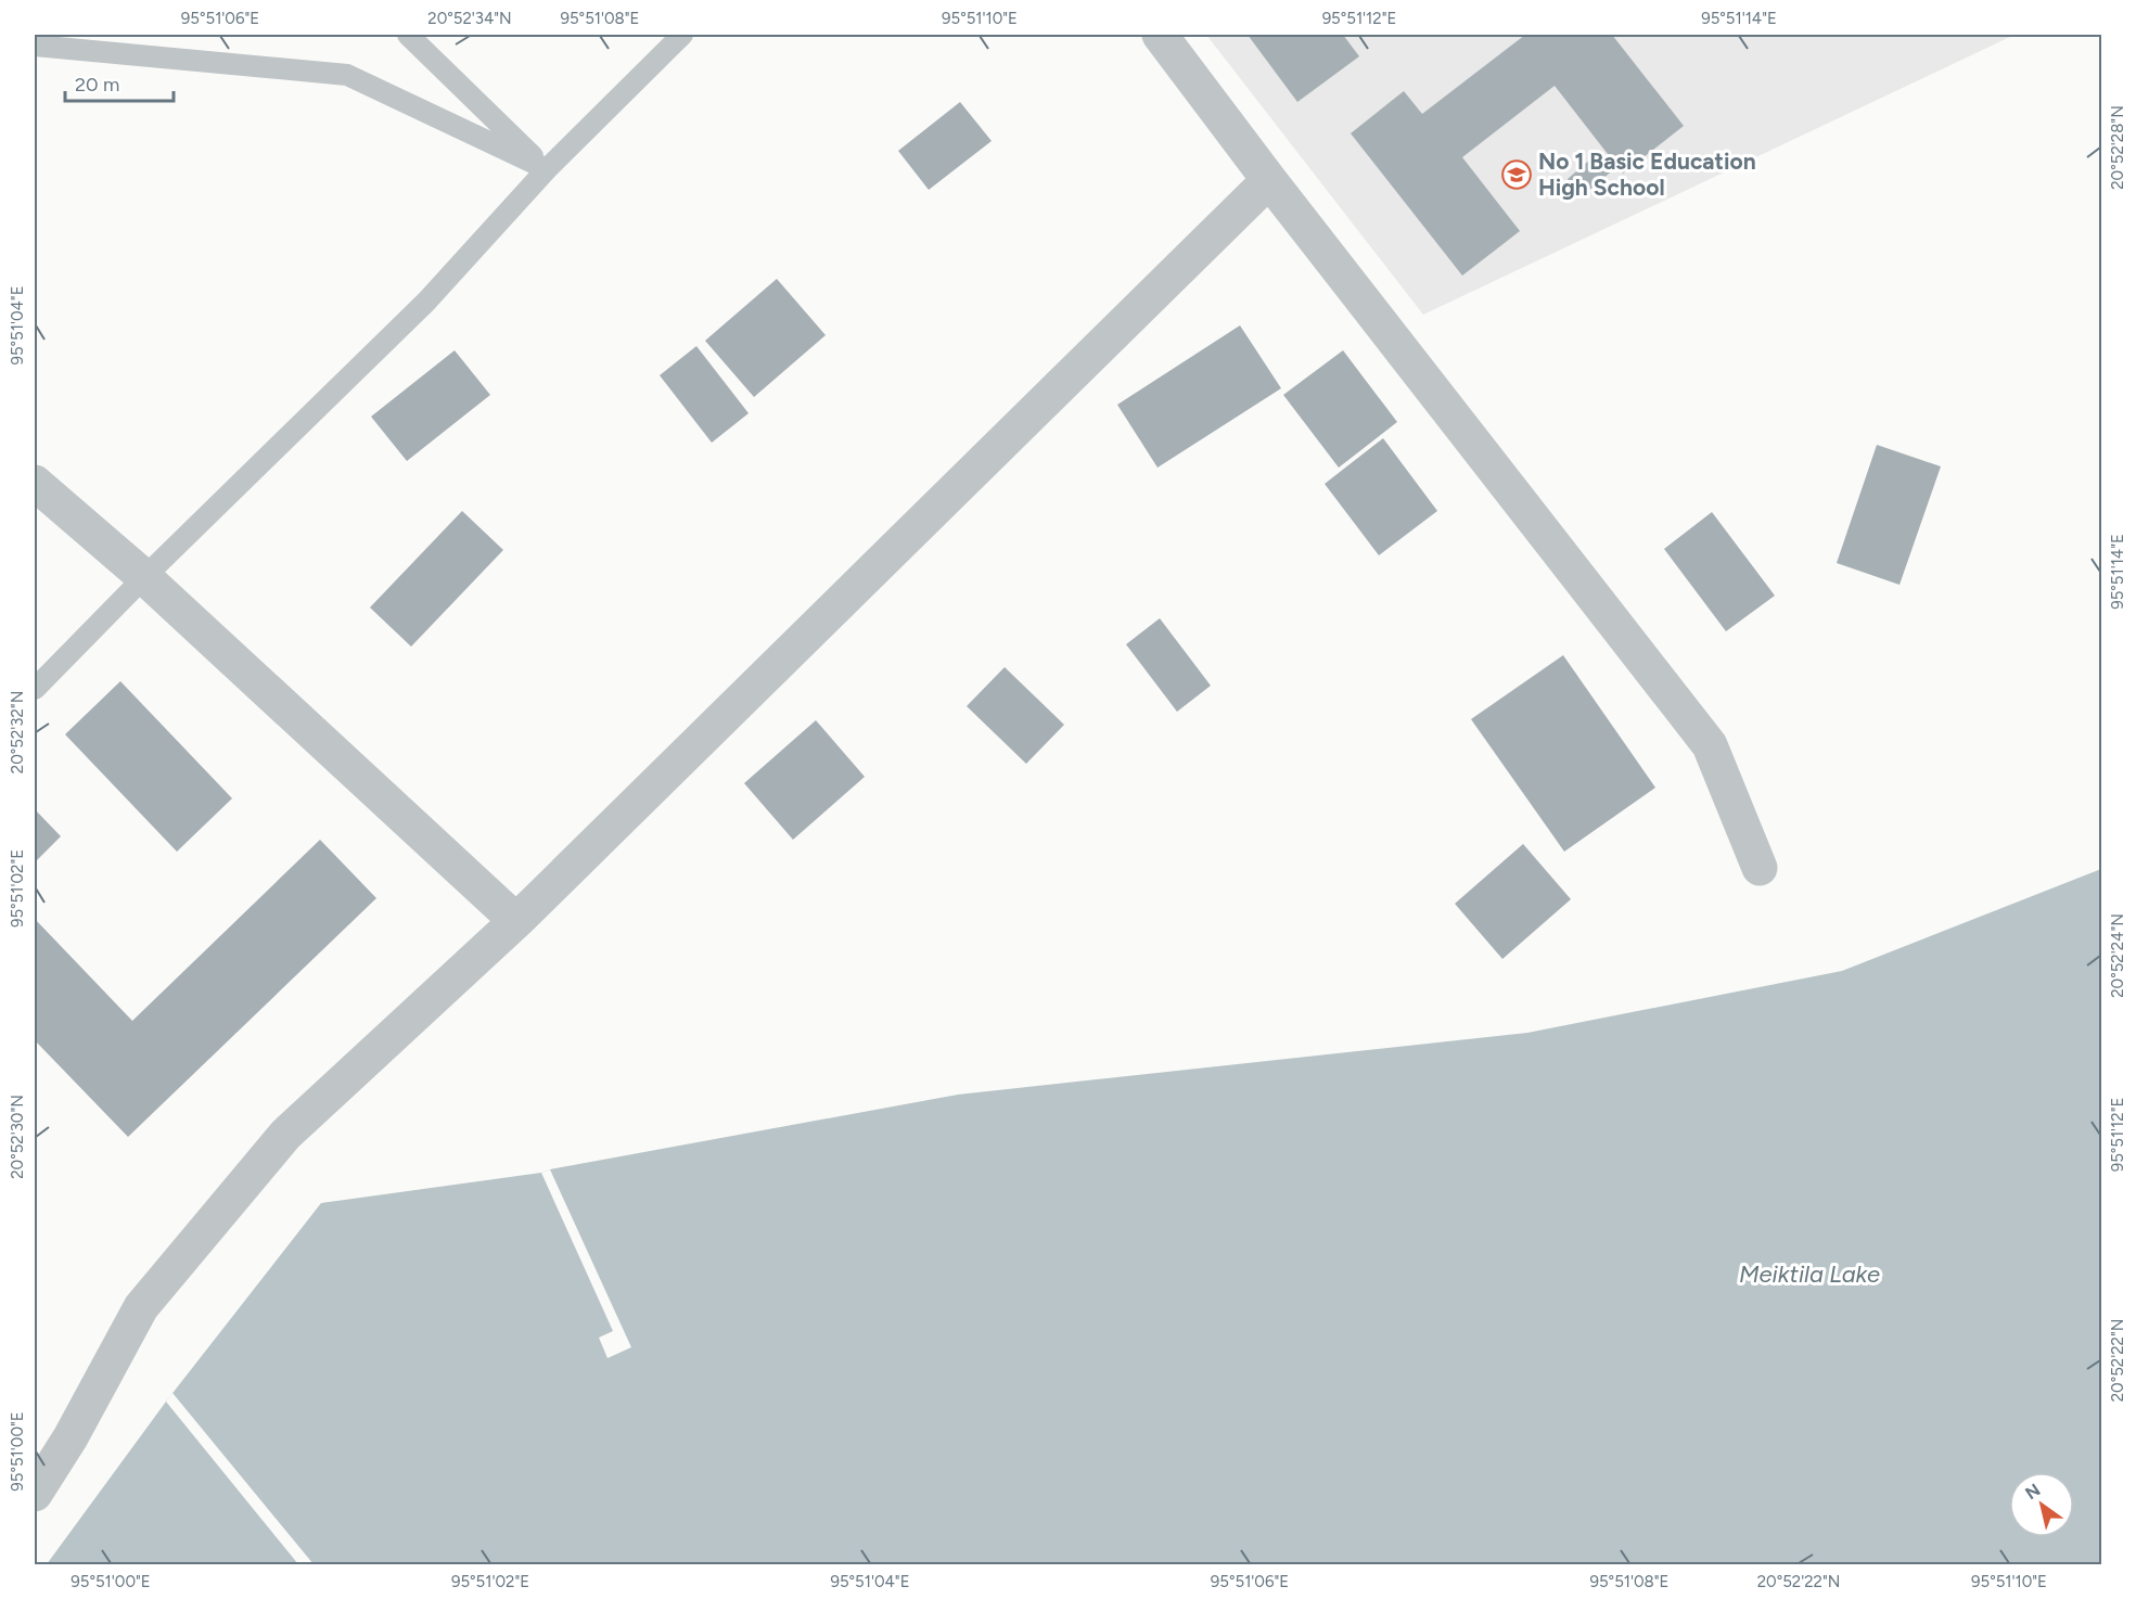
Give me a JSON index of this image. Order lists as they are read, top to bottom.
{
  "water": ["Meiktila Lake"],
  "places": {
    "school or university": ["No 1 Basic Education High School"]
  },
  "scale_bar": "20 m",
  "north": "top left",
  "coordinates": [
    "95°51'06\"E",
    "20°52'34\"N",
    "95°51'08\"E",
    "95°51'10\"E",
    "95°51'12\"E",
    "95°51'14\"E",
    "20°52'28\"N",
    "95°51'04\"E",
    "20°52'32\"N",
    "95°51'02\"E",
    "20°52'24\"N",
    "20°52'30\"N",
    "20°52'22\"N",
    "95°51'00\"E"
  ]
}
